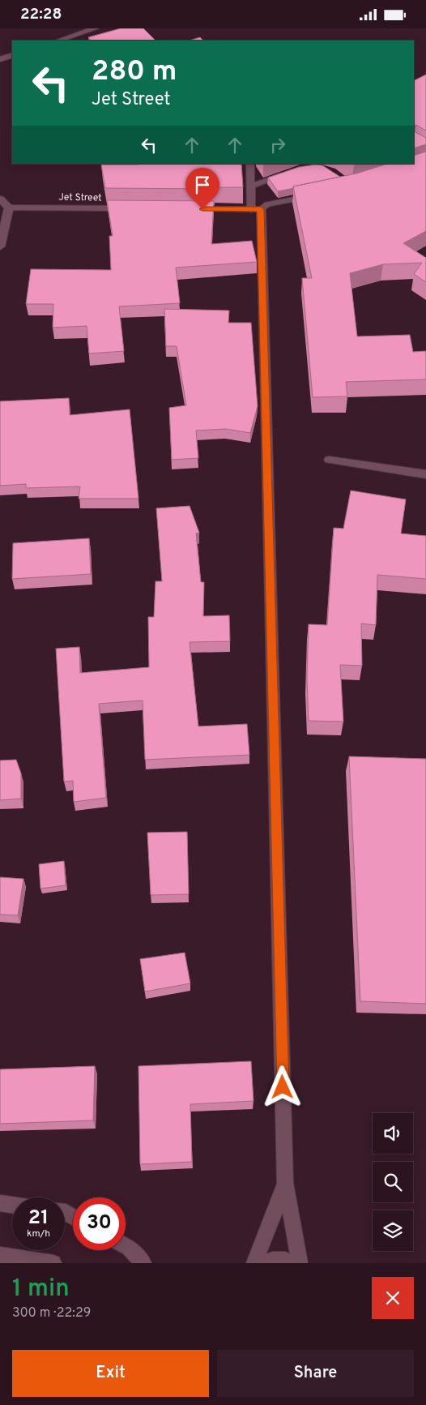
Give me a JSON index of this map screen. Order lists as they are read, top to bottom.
{
  "streets": {
    "street": ["Jet Street"]
  },
  "page": {
    "status": "22:28",
    "turn": ["280 m", "Jet Street"],
    "speed": "21 km/h",
    "limit": "30",
    "heading": ["1 min", "300 m · 22:29"],
    "buttons": ["Exit", "Share"]
  }
}
